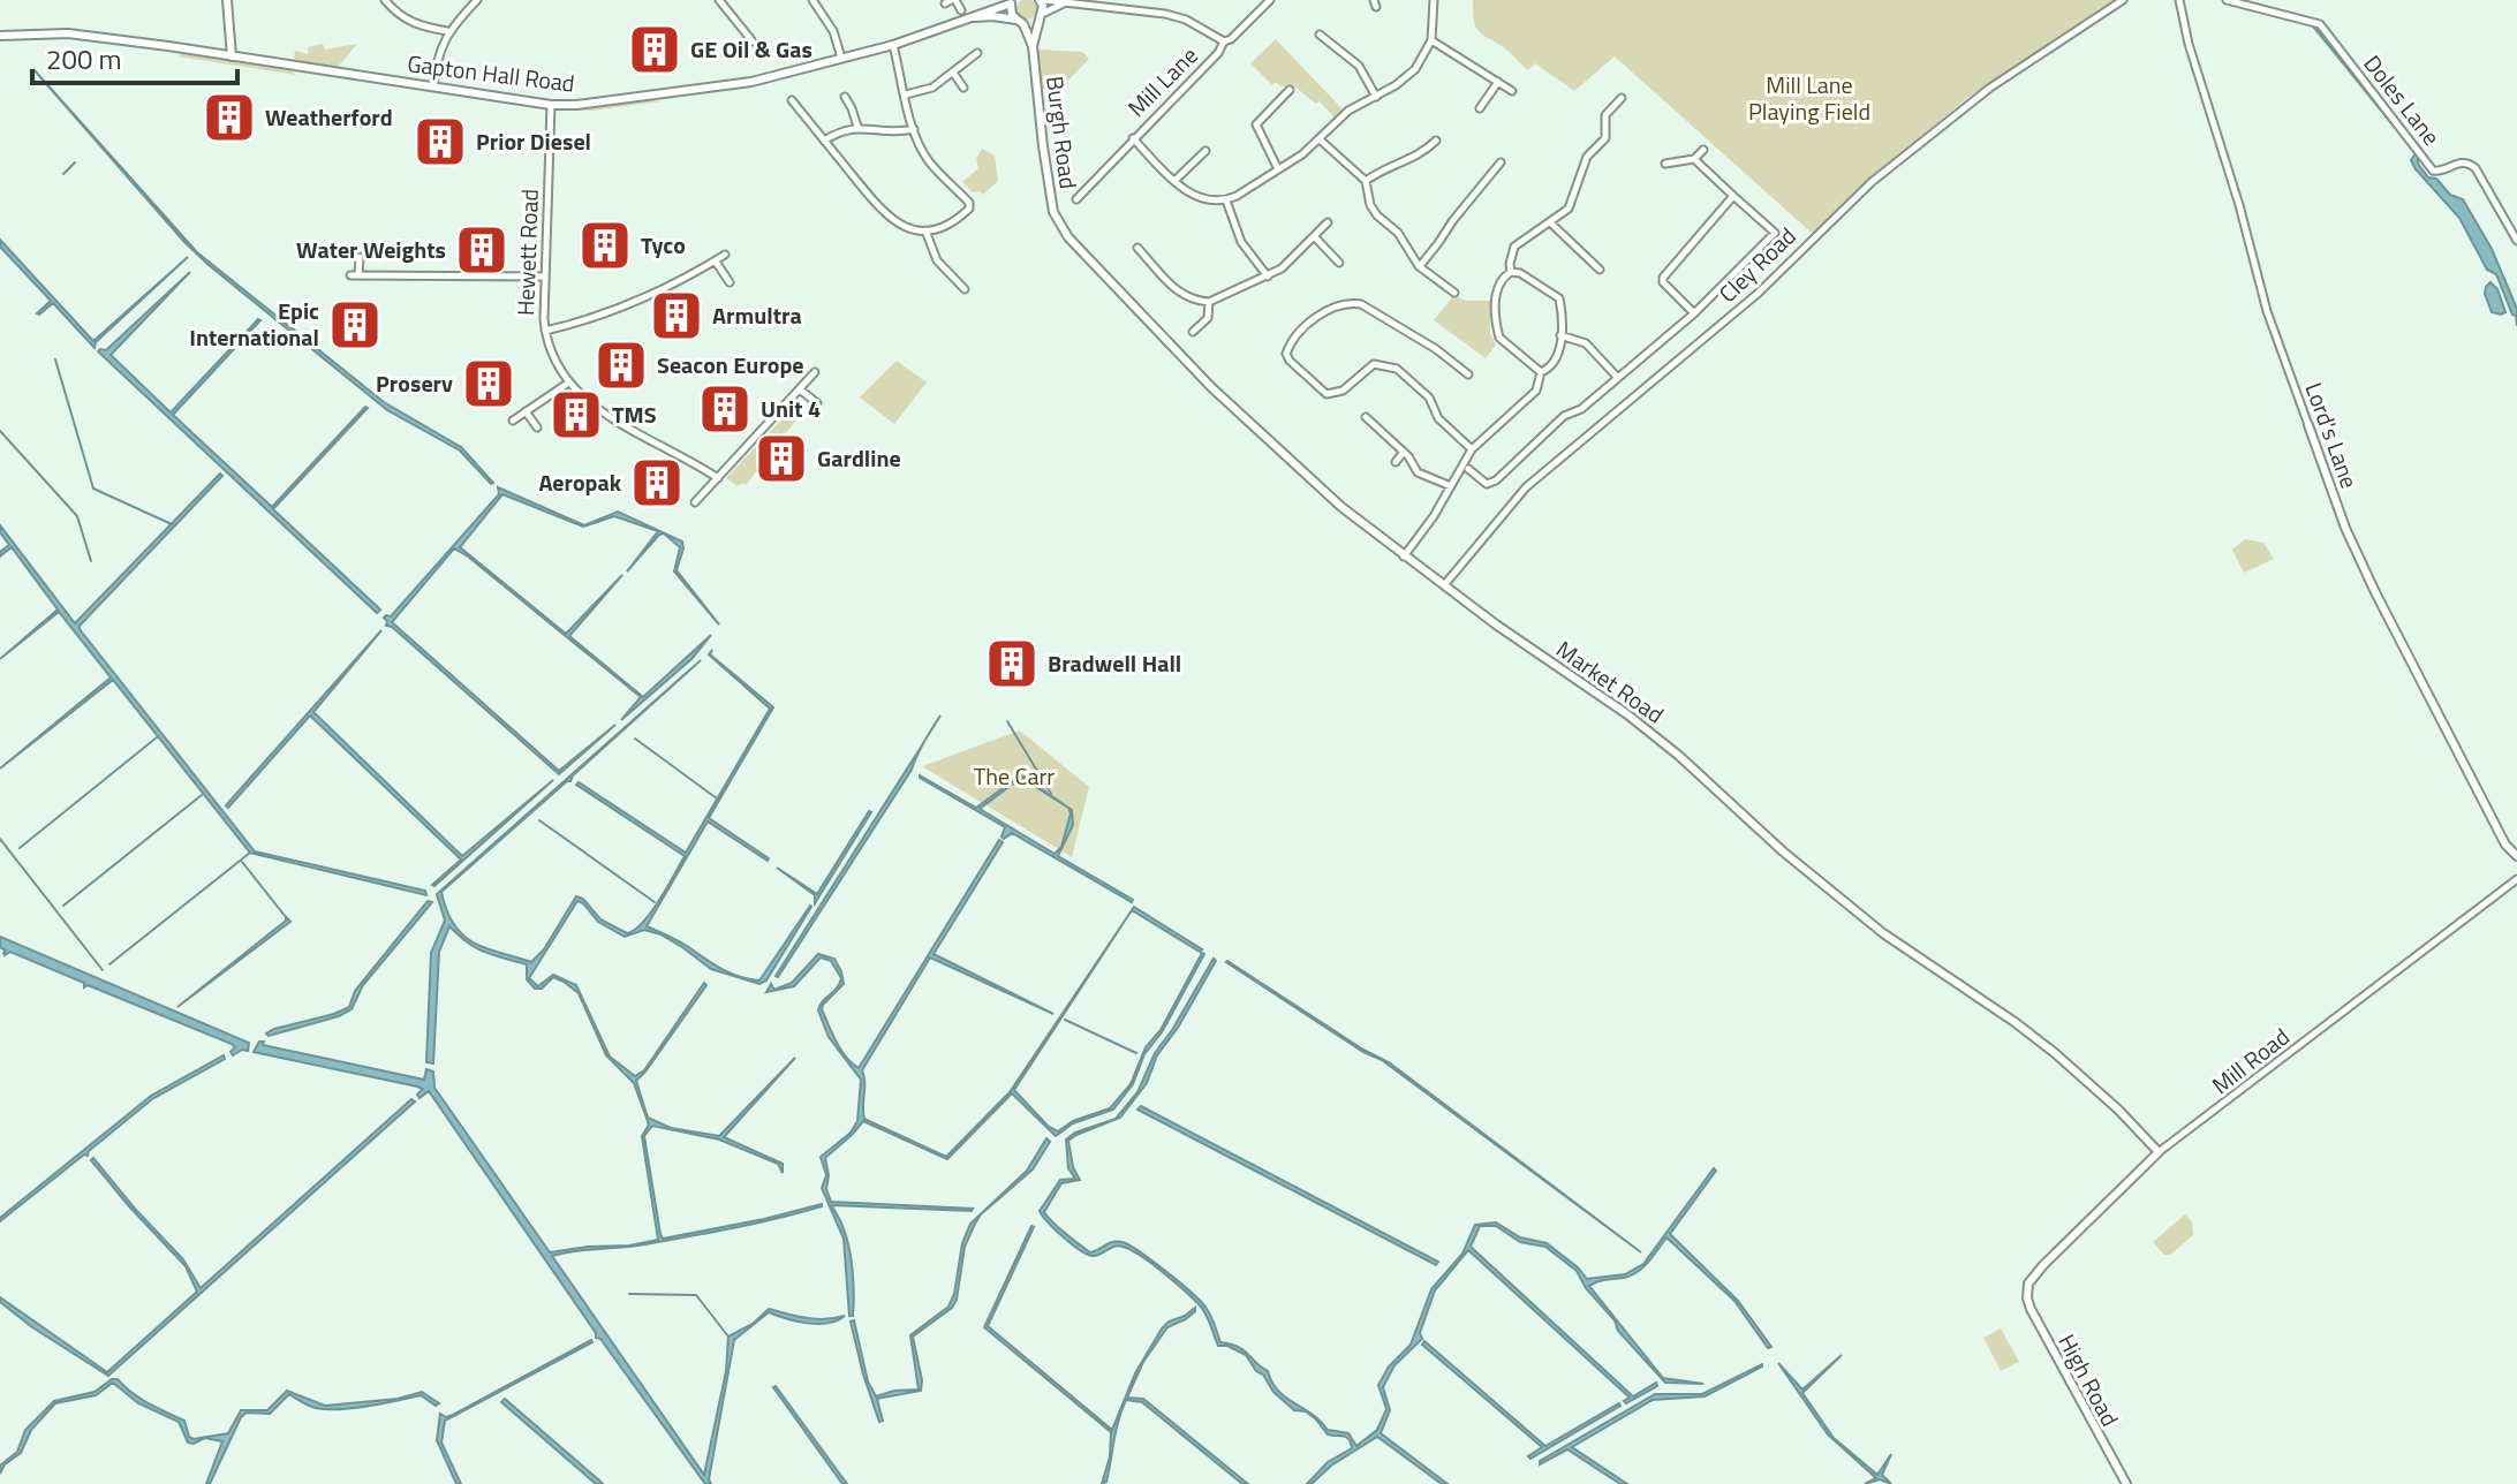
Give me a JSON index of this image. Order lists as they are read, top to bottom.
{
  "streets": {
    "street": [
      "Gapton Hall Road",
      "Mill Lane",
      "Doles Lane",
      "Burgh Road",
      "Hewett Road",
      "Cley Road",
      "Lord's Lane",
      "Market Road",
      "Mill Road",
      "High Road"
    ]
  },
  "crossings": [
    ["Gapton Hall Road", "Burgh Road"],
    ["Gapton Hall Road", "Hewett Road"],
    ["Burgh Road", "Market Road"],
    ["Cley Road", "Market Road"],
    ["Market Road", "Mill Road"],
    ["Mill Road", "High Road"]
  ],
  "parks": ["Mill Lane Playing Field", "The Carr"],
  "places": {
    "building": [
      "GE Oil & Gas",
      "Weatherford",
      "Prior Diesel",
      "Tyco",
      "Water Weights",
      "Armultra",
      "Epic International",
      "Seacon Europe",
      "Proserv",
      "Unit 4",
      "TMS",
      "Gardline",
      "Aeropak",
      "Bradwell Hall"
    ]
  },
  "scale_bar": "200 m"
}
